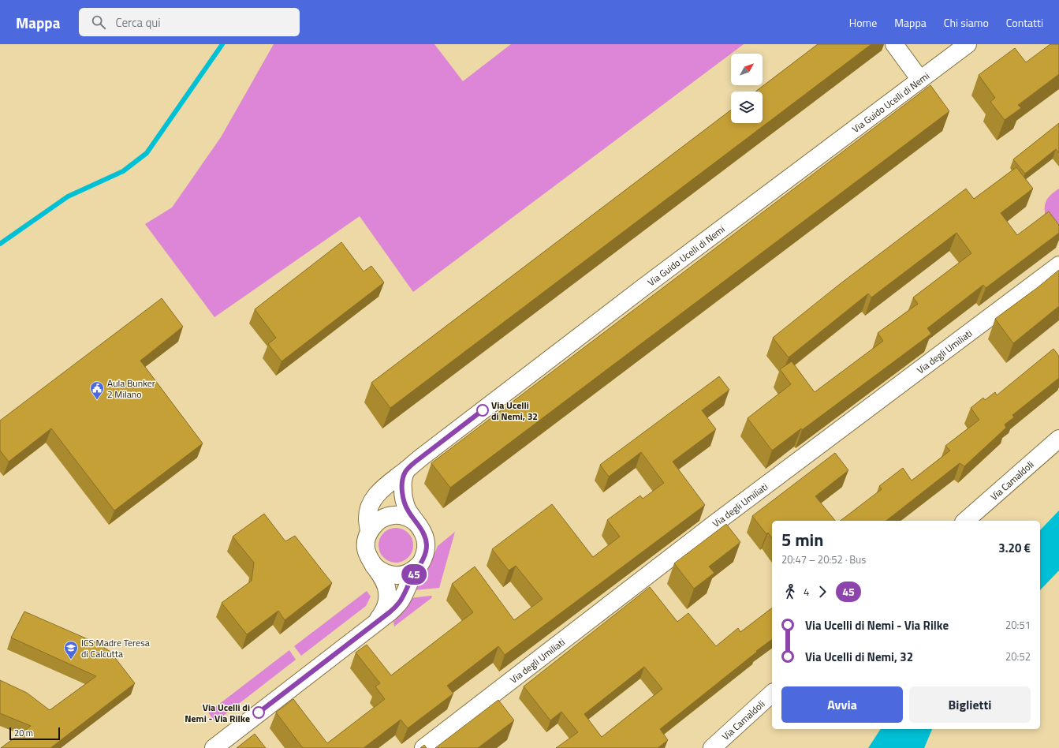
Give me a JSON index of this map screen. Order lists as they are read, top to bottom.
{
  "streets": {
    "street": ["Via Guido Ucelli di Nemi", "Via degli Umiliati", "Via Camaldoli"]
  },
  "places": {
    "public building": ["Aula Bunker 2 Milano"],
    "other": ["Via Ucelli di Nemi, 32", "Via Ucelli di Nemi - Via Rilke"],
    "school or university": ["ICS Madre Teresa di Calcutta"]
  },
  "lines": ["bus line 45"],
  "scale_bar": "20 m",
  "north": "top right",
  "page": {
    "header": "Mappa",
    "search": "Cerca qui",
    "nav": [
      "Home",
      "Mappa",
      "Chi siamo",
      "Contatti"
    ],
    "on_map": "45",
    "heading": ["5 min", "20:47 – 20:52 · Bus", "3.20 €"],
    "legs": ["4", "45"],
    "list": [
      {
        "name": "Via Ucelli di Nemi - Via Rilke",
        "value": "20:51"
      },
      {
        "name": "Via Ucelli di Nemi, 32",
        "value": "20:52"
      }
    ],
    "buttons": ["Avvia", "Biglietti"],
    "scale": "20 m"
  }
}
